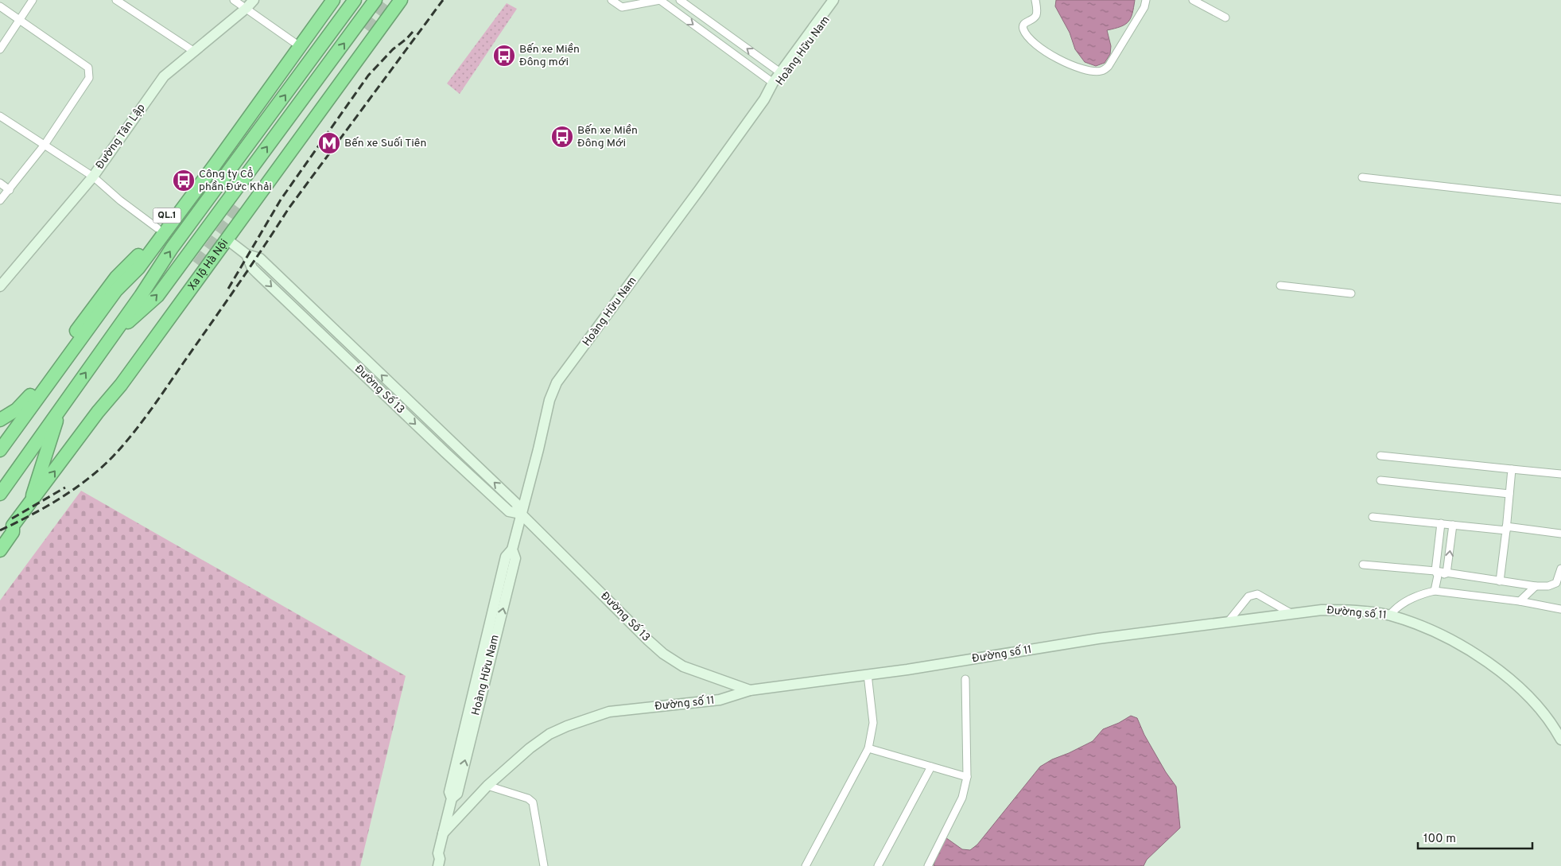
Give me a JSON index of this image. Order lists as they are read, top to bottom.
{
  "streets": {
    "highway": ["QL.1", "Xa lộ Hà Nội"],
    "street": [
      "Hoàng Hữu Nam",
      "Đường Tân Lập",
      "Đường Số 13",
      "Đường số 11"
    ]
  },
  "crossings": [
    ["Hoàng Hữu Nam", "Đường Số 13"],
    ["Hoàng Hữu Nam", "Đường số 11"],
    ["QL.1", "Xa lộ Hà Nội"],
    ["Xa lộ Hà Nội", "Đường Số 13"],
    ["Đường Số 13", "Đường số 11"]
  ],
  "places": {
    "bus stop": ["Bến xe Miền Đông mới", "Bến xe Miền Đông Mới", "Công ty Cổ phần Đức Khải"],
    "metro station": ["Bến xe Suối Tiên"]
  },
  "scale_bar": "100 m"
}
